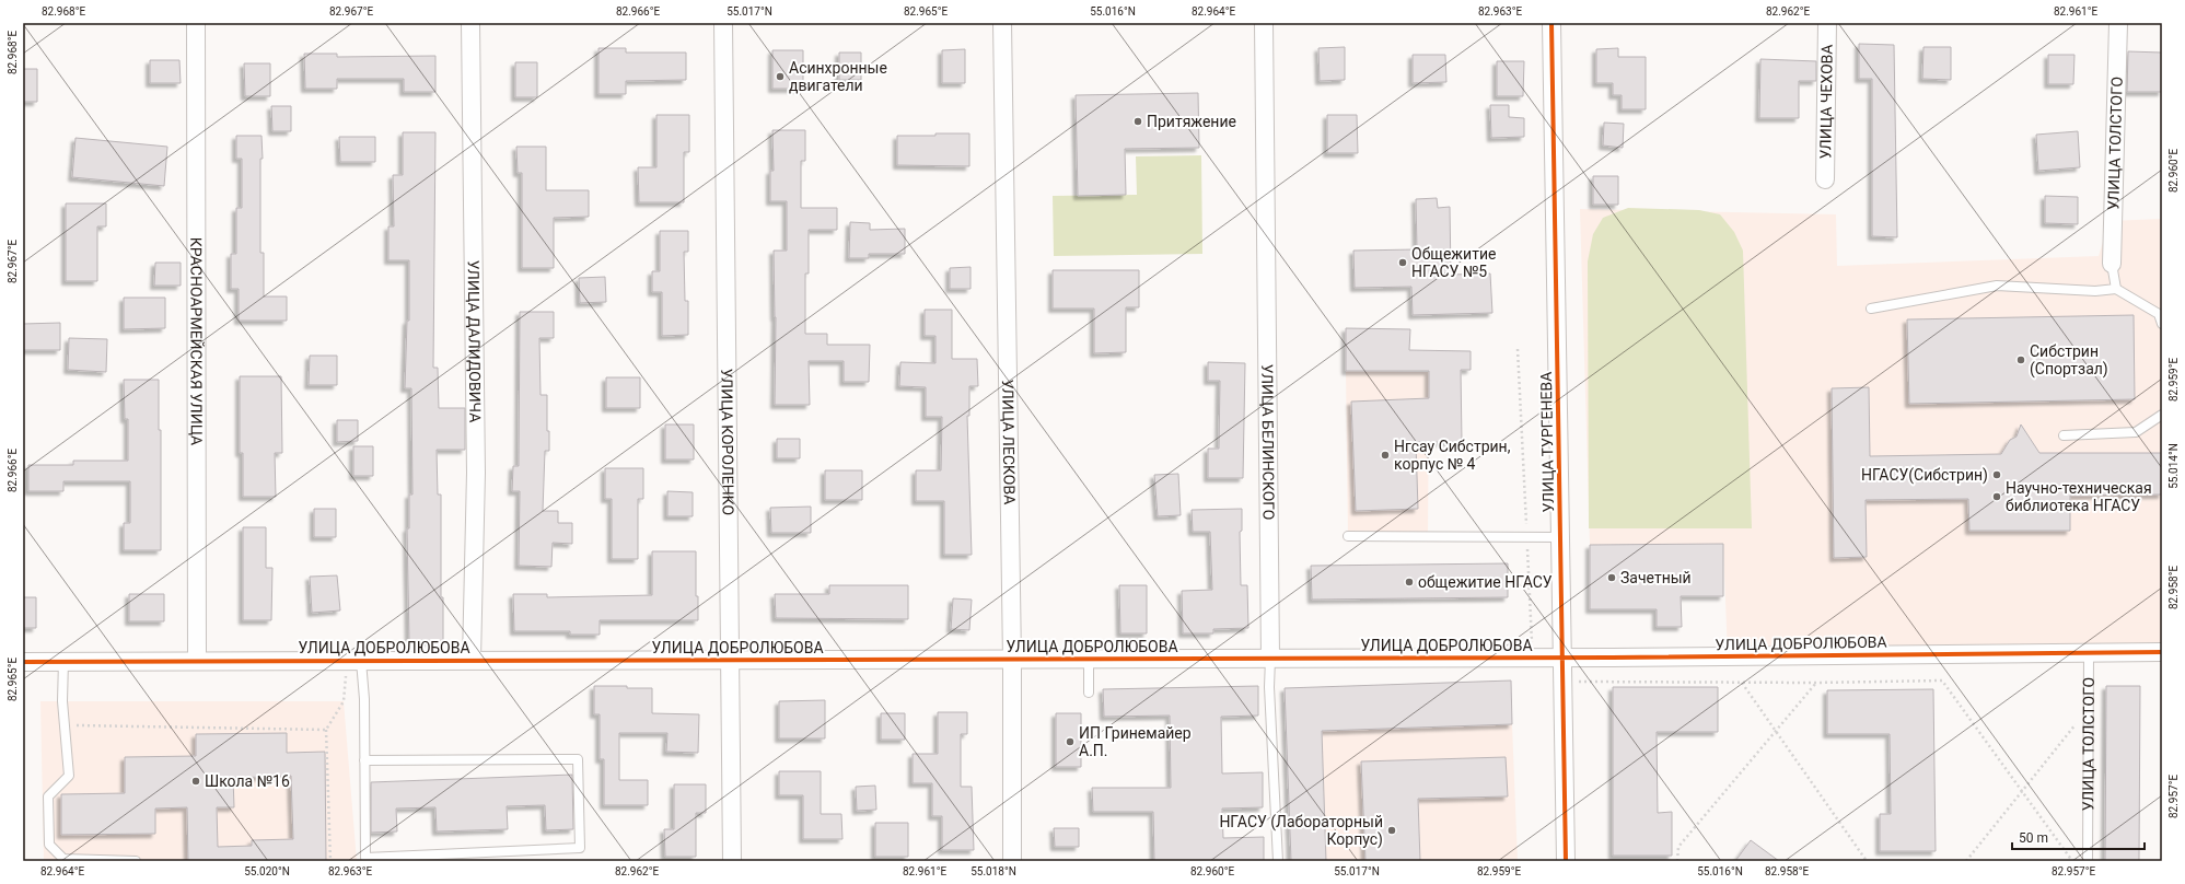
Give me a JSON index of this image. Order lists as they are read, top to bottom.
{
  "streets": {
    "street": [
      "УЛИЦА ЧЕХОВА",
      "УЛИЦА ТОЛСТОГО",
      "КРАСНОАРМЕЙСКАЯ УЛИЦА",
      "УЛИЦА ДАЛИДОВИЧА",
      "УЛИЦА КОРОЛЕНКО",
      "УЛИЦА ЛЕСКОВА",
      "УЛИЦА БЕЛИНСКОГО",
      "УЛИЦА ТУРГЕНЕВА",
      "УЛИЦА ДОБРОЛЮБОВА"
    ]
  },
  "crossings": [
    ["УЛИЦА ТОЛСТОГО", "УЛИЦА ДОБРОЛЮБОВА"],
    ["КРАСНОАРМЕЙСКАЯ УЛИЦА", "УЛИЦА ДОБРОЛЮБОВА"],
    ["УЛИЦА ДАЛИДОВИЧА", "УЛИЦА ДОБРОЛЮБОВА"],
    ["УЛИЦА КОРОЛЕНКО", "УЛИЦА ДОБРОЛЮБОВА"],
    ["УЛИЦА ЛЕСКОВА", "УЛИЦА ДОБРОЛЮБОВА"],
    ["УЛИЦА БЕЛИНСКОГО", "УЛИЦА ДОБРОЛЮБОВА"],
    ["УЛИЦА ТУРГЕНЕВА", "УЛИЦА ДОБРОЛЮБОВА"]
  ],
  "places": [
    "Асинхронные двигатели",
    "Притяжение",
    "Общежитие НГАСУ №5",
    "Сибстрин (Спортзал)",
    "Нгсау Сибстрин, корпус № 4",
    "НГАСУ(Сибстрин)",
    "Научно-техническая библиотека НГАСУ",
    "Зачетный",
    "общежитие НГАСУ",
    "ИП Гринемайер А.П.",
    "Школа №16",
    "НГАСУ (Лабораторный Корпус)"
  ],
  "scale_bar": "50 m",
  "coordinates": [
    "82.968°E",
    "82.967°E",
    "82.966°E",
    "55.017°N",
    "82.965°E",
    "55.016°N",
    "82.964°E",
    "82.963°E",
    "82.962°E",
    "82.961°E",
    "82.960°E",
    "82.959°E",
    "55.014°N",
    "82.958°E",
    "82.957°E",
    "55.020°N",
    "55.018°N"
  ]
}
